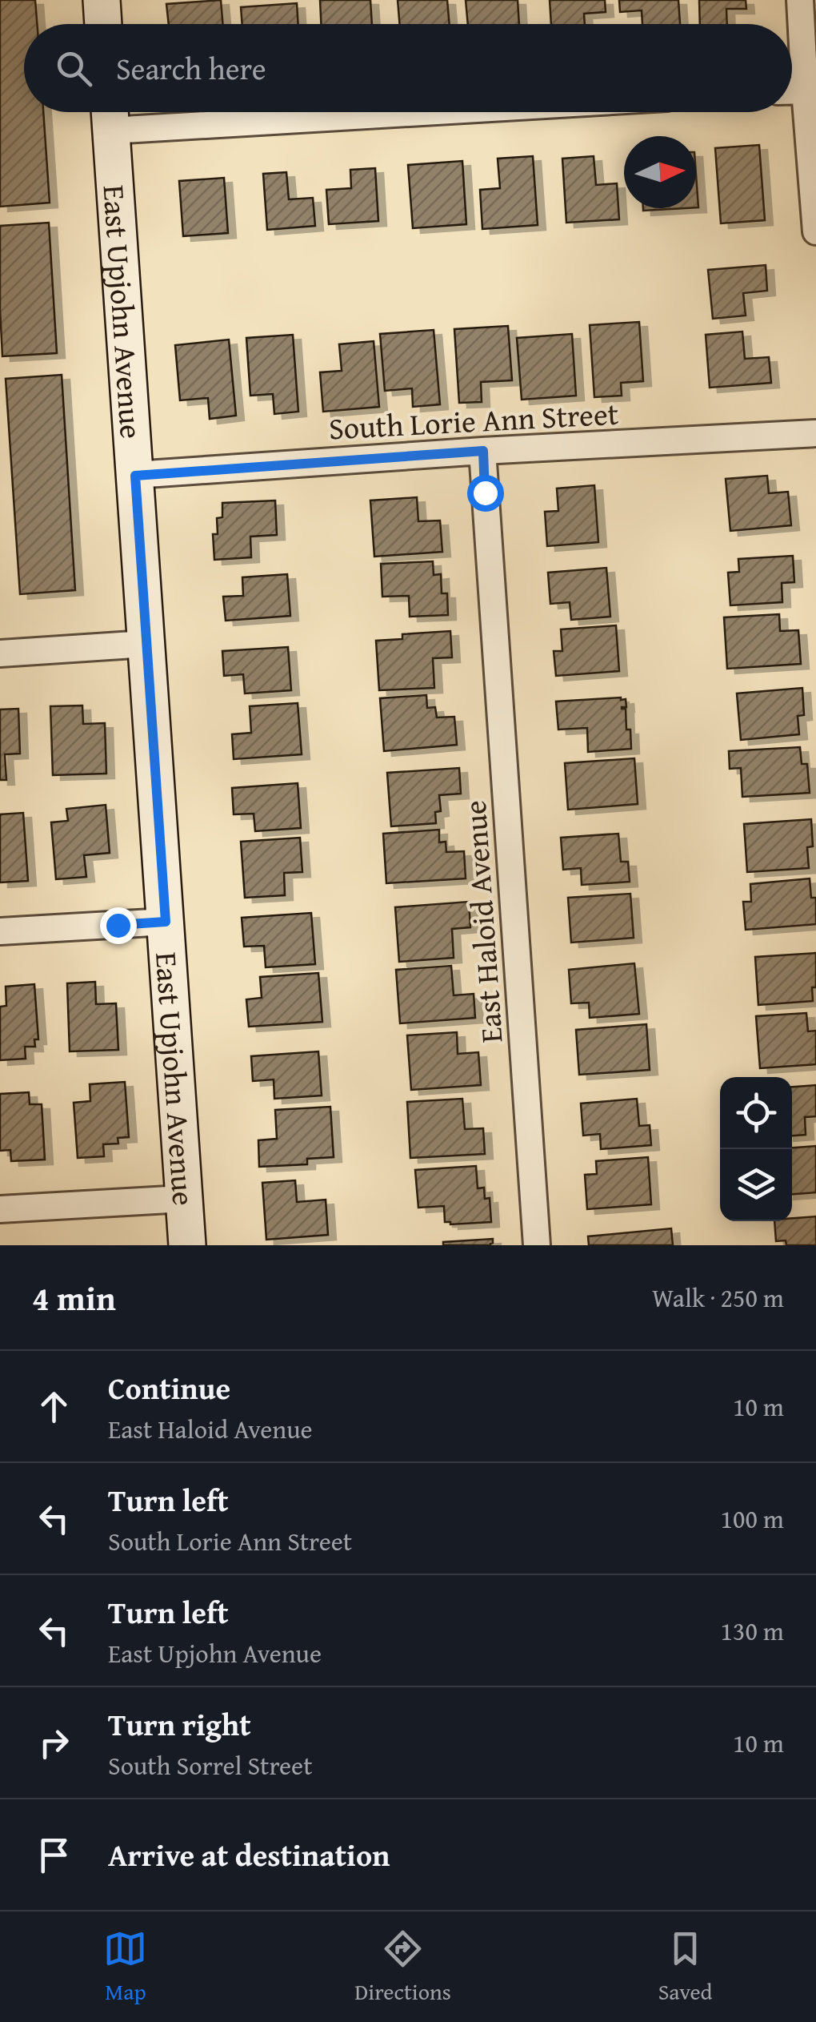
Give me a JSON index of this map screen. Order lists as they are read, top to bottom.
{
  "streets": {
    "street": ["East Upjohn Avenue", "South Lorie Ann Street", "East Haloid Avenue"]
  },
  "crossings": [
    ["East Upjohn Avenue", "South Lorie Ann Street"],
    ["South Lorie Ann Street", "East Haloid Avenue"]
  ],
  "north": "right",
  "page": {
    "search": "Search here",
    "heading": ["4 min", "Walk · 250 m"],
    "list": [
      ["Continue", "East Haloid Avenue", "10 m"],
      ["Turn left", "South Lorie Ann Street", "100 m"],
      ["Turn left", "East Upjohn Avenue", "130 m"],
      ["Turn right", "South Sorrel Street", "10 m"],
      "Arrive at destination"
    ],
    "nav": ["Map", "Directions", "Saved"]
  }
}
